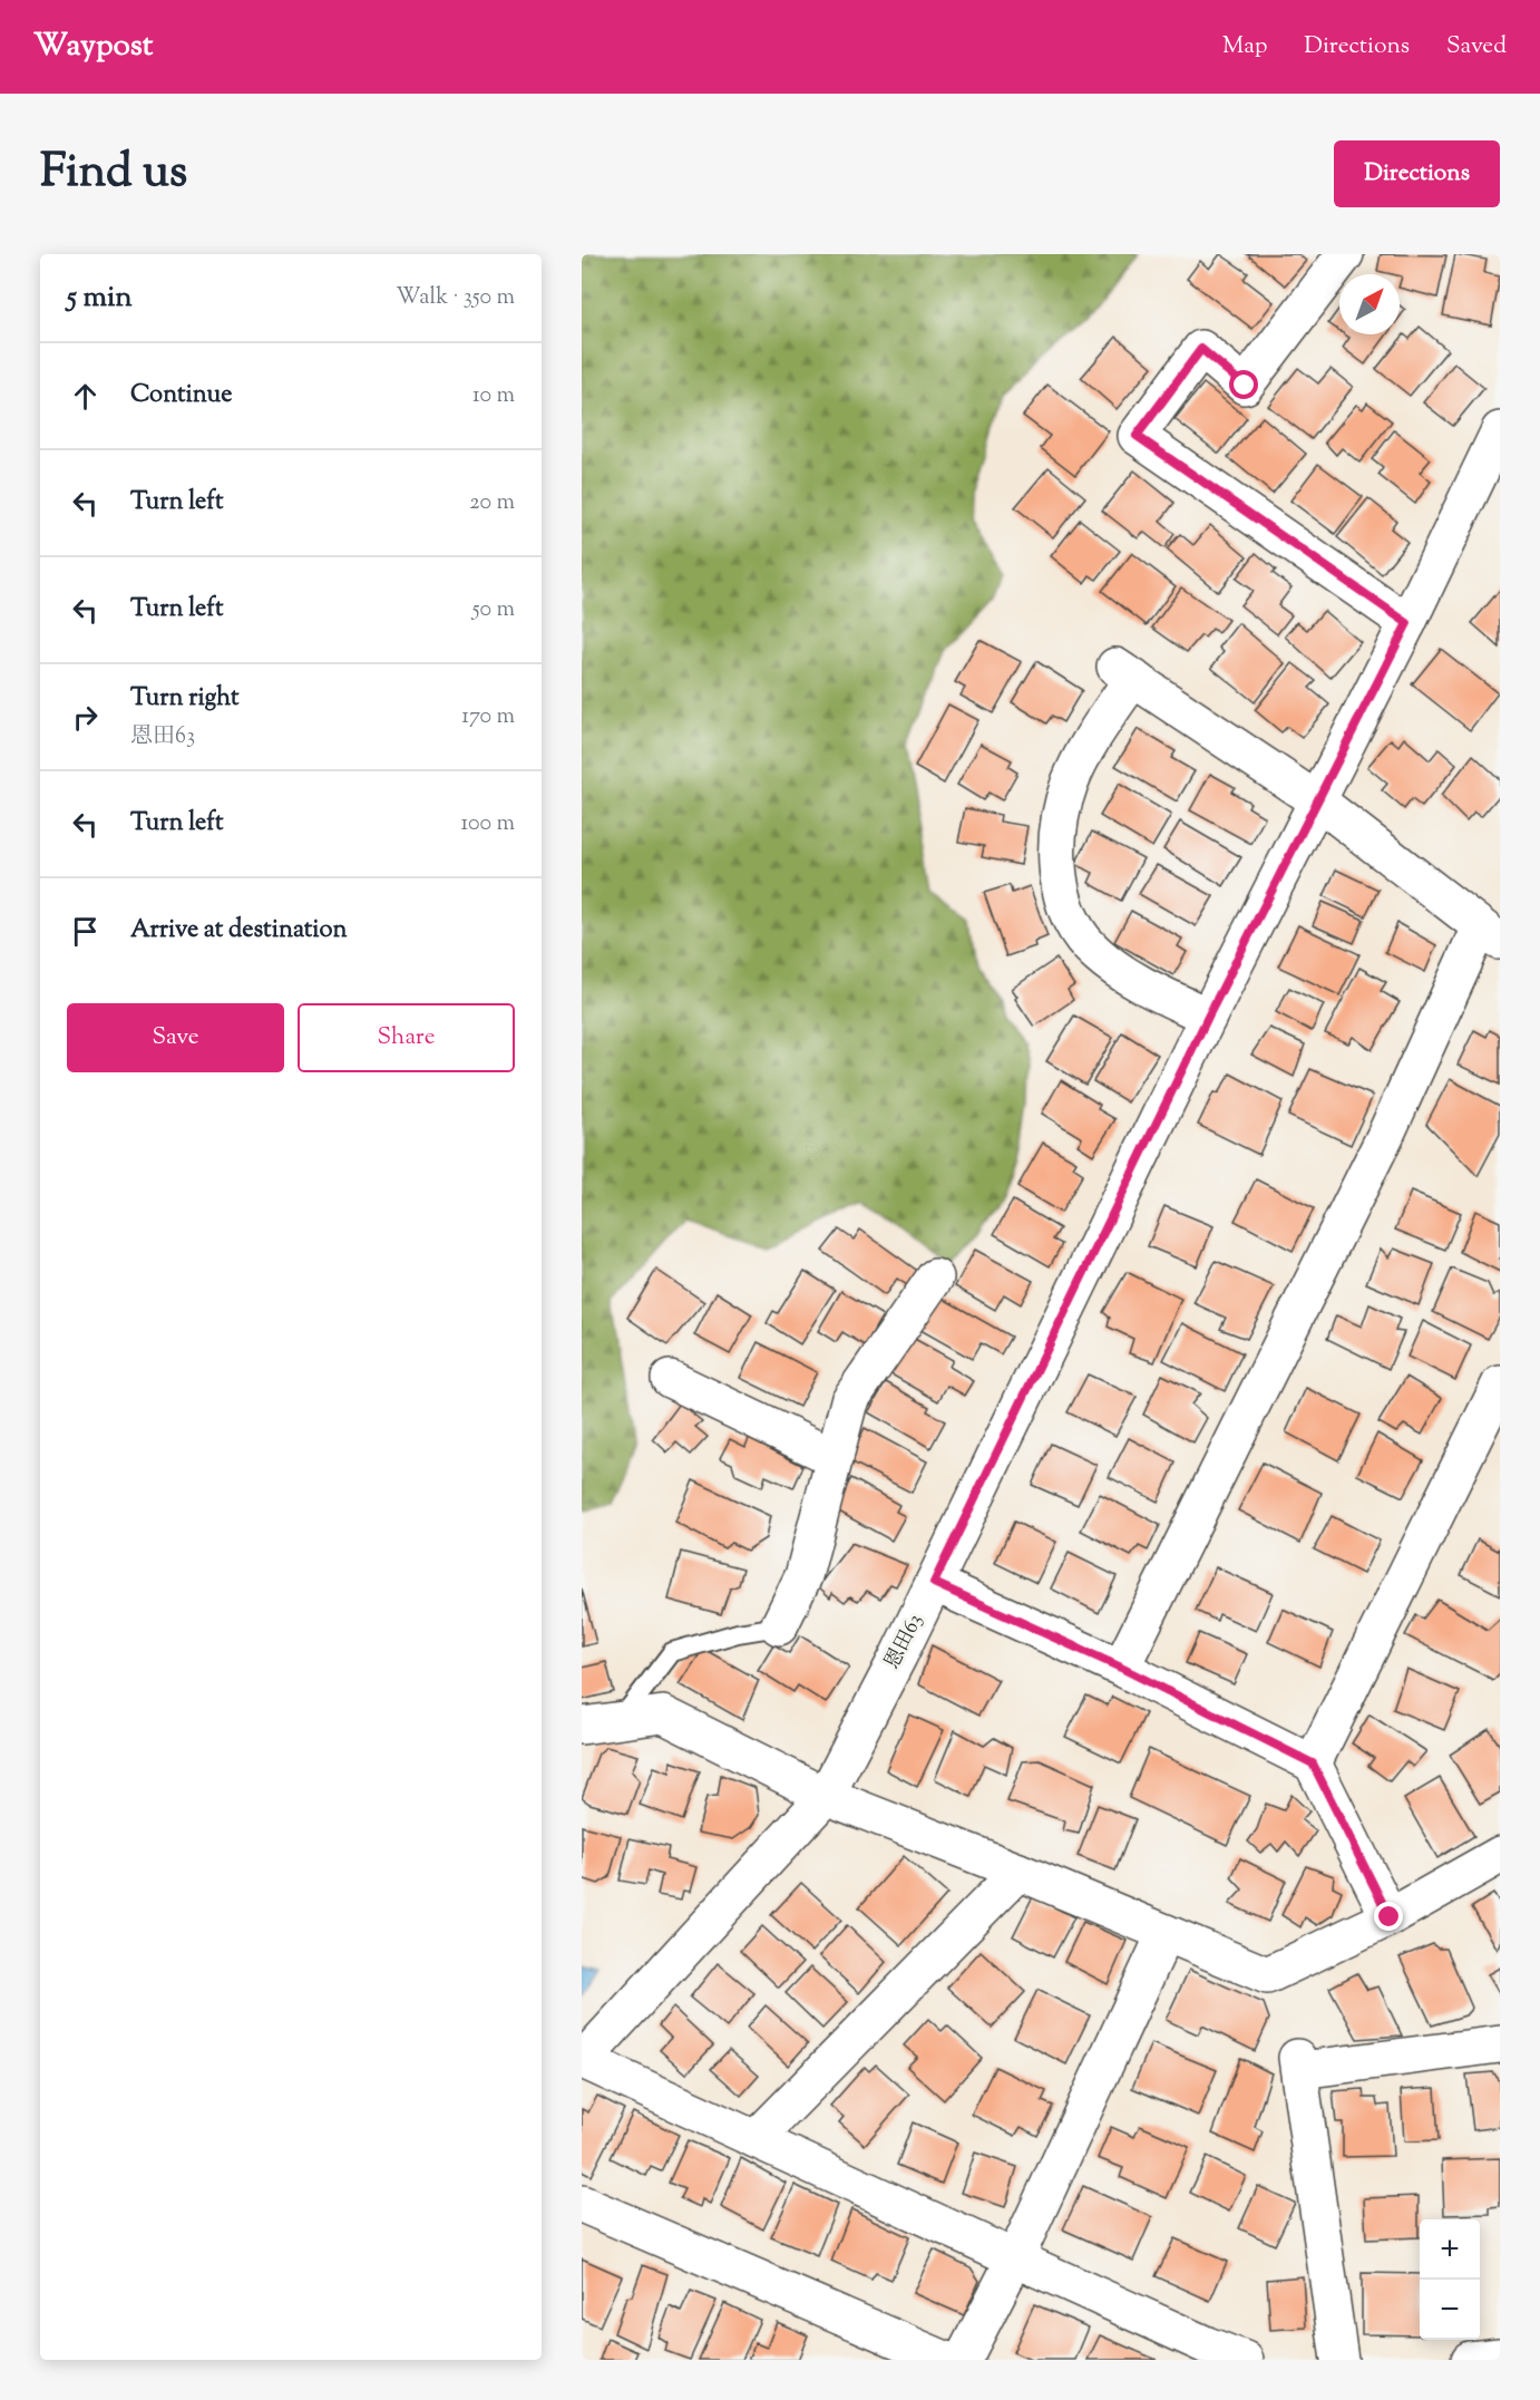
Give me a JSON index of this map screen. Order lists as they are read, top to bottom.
{
  "streets": {
    "street": ["恩田63"]
  },
  "north": "top right",
  "page": {
    "header": "Waypost",
    "nav": ["Map", "Directions", "Saved"],
    "title": "Find us",
    "buttons": [
      "Directions",
      ["Save", "Share"]
    ],
    "heading": ["5 min", "Walk · 350 m"],
    "list": [
      ["Continue", "10 m"],
      ["Turn left", "20 m"],
      ["Turn left", "50 m"],
      ["Turn right", "恩田63", "170 m"],
      ["Turn left", "100 m"],
      "Arrive at destination"
    ],
    "map_buttons": ["+", "−"]
  }
}
